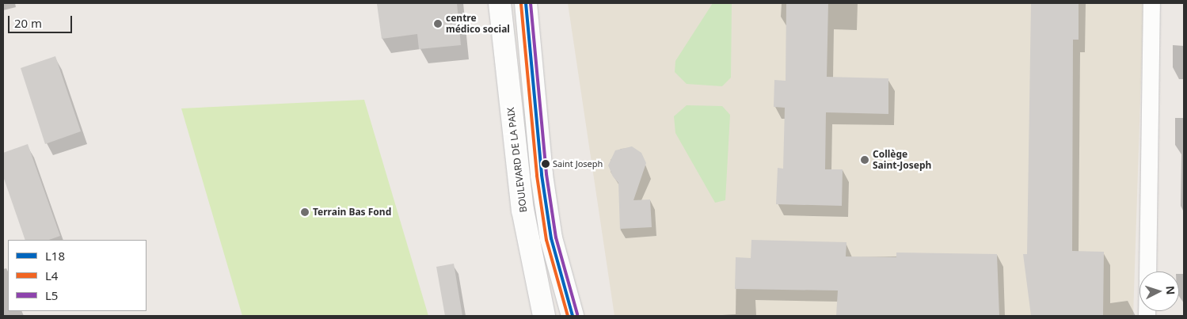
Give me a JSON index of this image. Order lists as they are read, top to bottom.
{
  "streets": {
    "main road": ["BOULEVARD DE LA PAIX"]
  },
  "places": [
    "centre médico social",
    "Collège Saint-Joseph",
    "Saint Joseph",
    "Terrain Bas Fond"
  ],
  "lines": ["transit line L18", "transit line L5", "transit line L4"],
  "legend": ["L18", "L4", "L5"],
  "scale_bar": "20 m",
  "north": "right"
}
